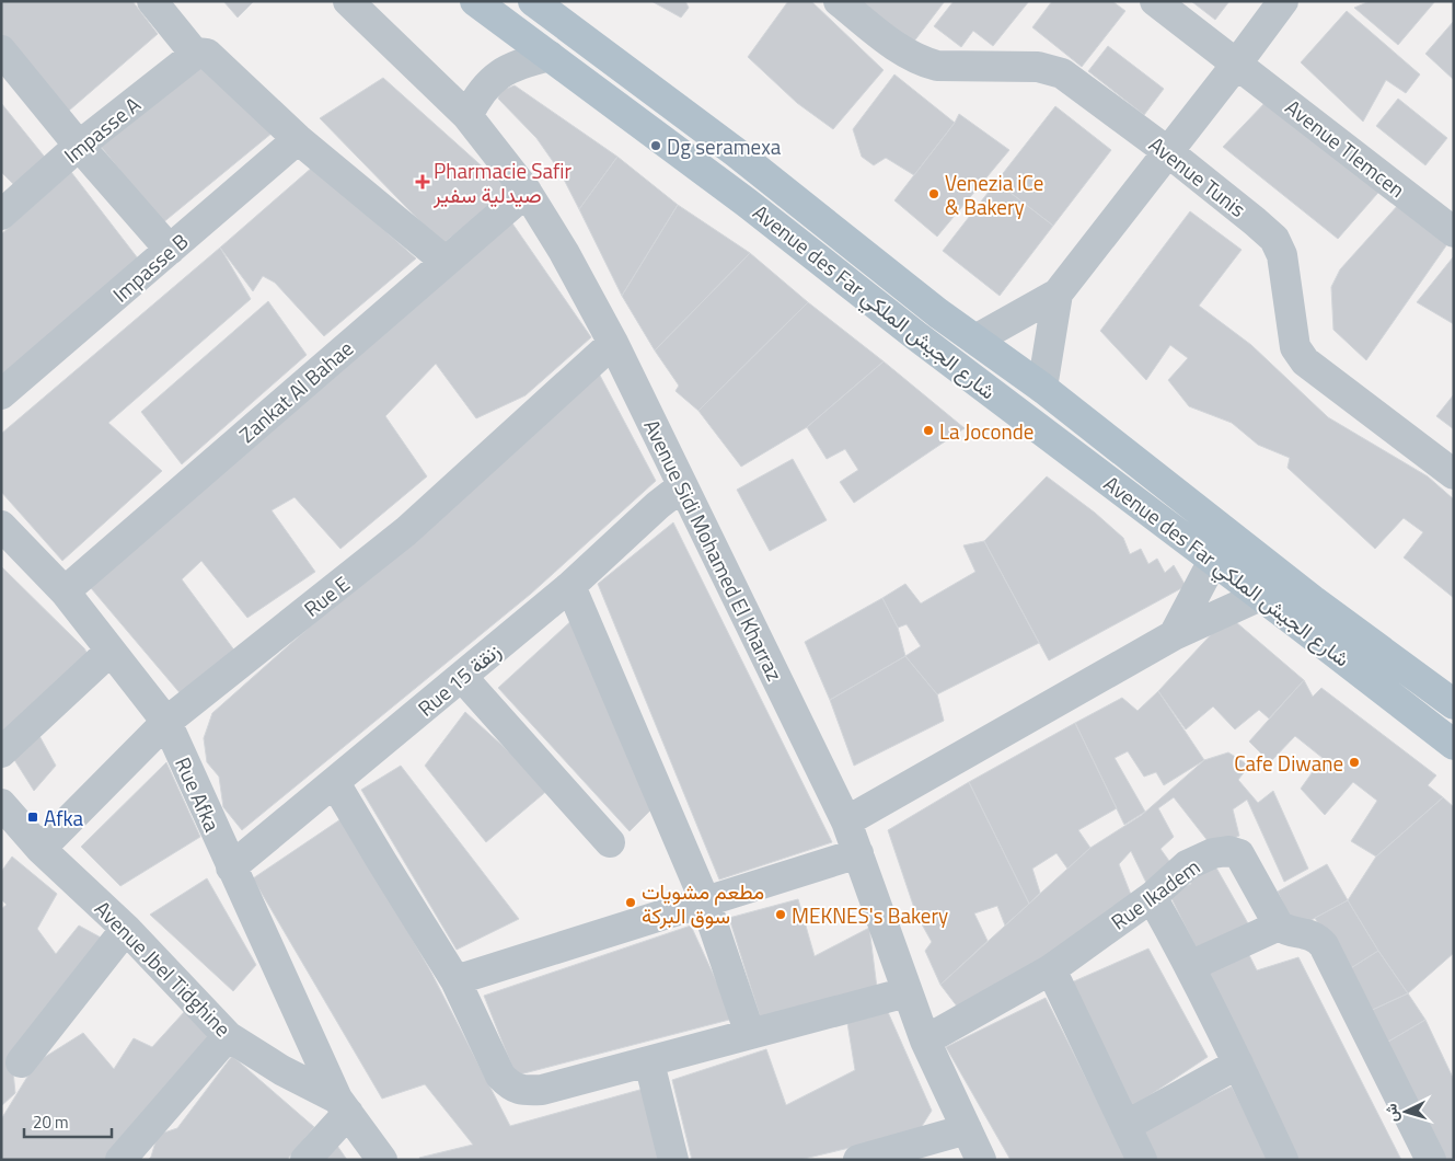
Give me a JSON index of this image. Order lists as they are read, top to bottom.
{
  "streets": {
    "main road": ["Avenue des Far شارع الجيش الملكي"],
    "street": [
      "Impasse A",
      "Avenue Tlemcen",
      "Avenue Tunis",
      "Impasse B",
      "Zankat Al Bahae",
      "Avenue Sidi Mohamed El Kharraz",
      "Rue E",
      "Rue 15 زنقة",
      "Rue Afka",
      "Rue Ikadem",
      "Avenue Jbel Tidghine"
    ]
  },
  "crossings": [
    ["Zankat Al Bahae", "Avenue Sidi Mohamed El Kharraz"],
    ["Zankat Al Bahae", "Rue Afka"],
    ["Avenue Sidi Mohamed El Kharraz", "Rue E"],
    ["Avenue Sidi Mohamed El Kharraz", "Rue 15 زنقة"],
    ["Avenue Sidi Mohamed El Kharraz", "Rue Ikadem"],
    ["Rue E", "Rue Afka"],
    ["Rue E", "Avenue Jbel Tidghine"],
    ["Rue 15 زنقة", "Rue Afka"],
    ["Rue Afka", "Avenue Jbel Tidghine"]
  ],
  "places": {
    "other": [
      "Dg seramexa",
      "Venezia iCe & Bakery",
      "La Joconde",
      "Cafe Diwane",
      "مطعم مشويات سوق البركة",
      "MEKNES's Bakery"
    ],
    "health": ["Pharmacie Safir صيدلية سفير"],
    "transit": ["Afka"]
  },
  "scale_bar": "20 m",
  "north": "left"
}
